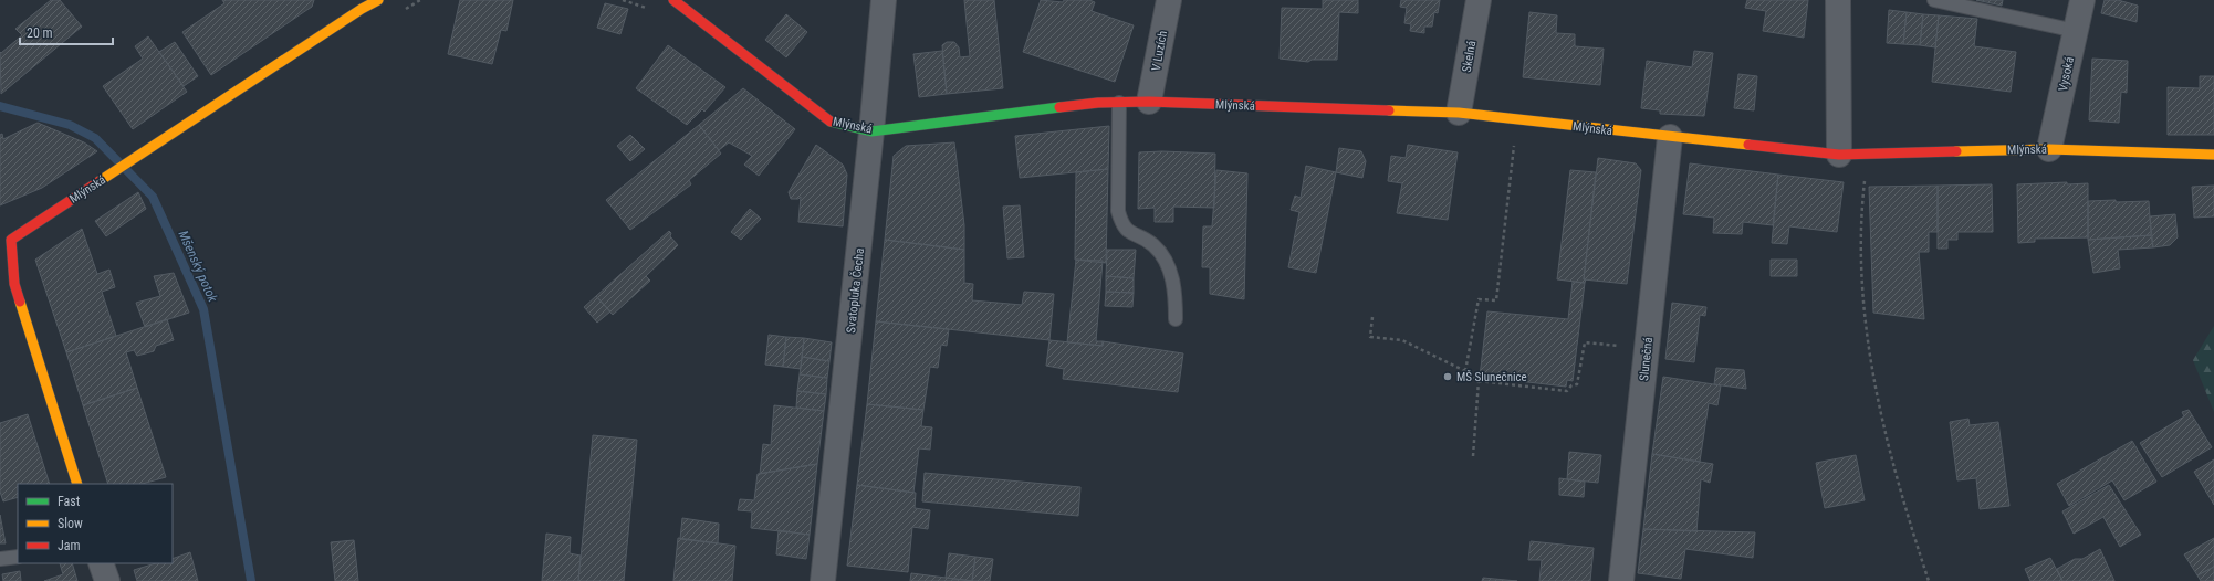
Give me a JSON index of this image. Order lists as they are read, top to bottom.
{
  "streets": {
    "street": [
      "V Luzích",
      "Skelná",
      "Vysoká",
      "Mlýnská",
      "Svatopluka Čecha",
      "Slunečná"
    ]
  },
  "crossings": [
    ["V Luzích", "Mlýnská"],
    ["Skelná", "Mlýnská"],
    ["Vysoká", "Mlýnská"],
    ["Mlýnská", "Svatopluka Čecha"],
    ["Mlýnská", "Slunečná"]
  ],
  "water": ["Mšenský potok"],
  "places": ["MŠ Slunečnice"],
  "legend": ["Fast", "Slow", "Jam"],
  "scale_bar": "20 m"
}
